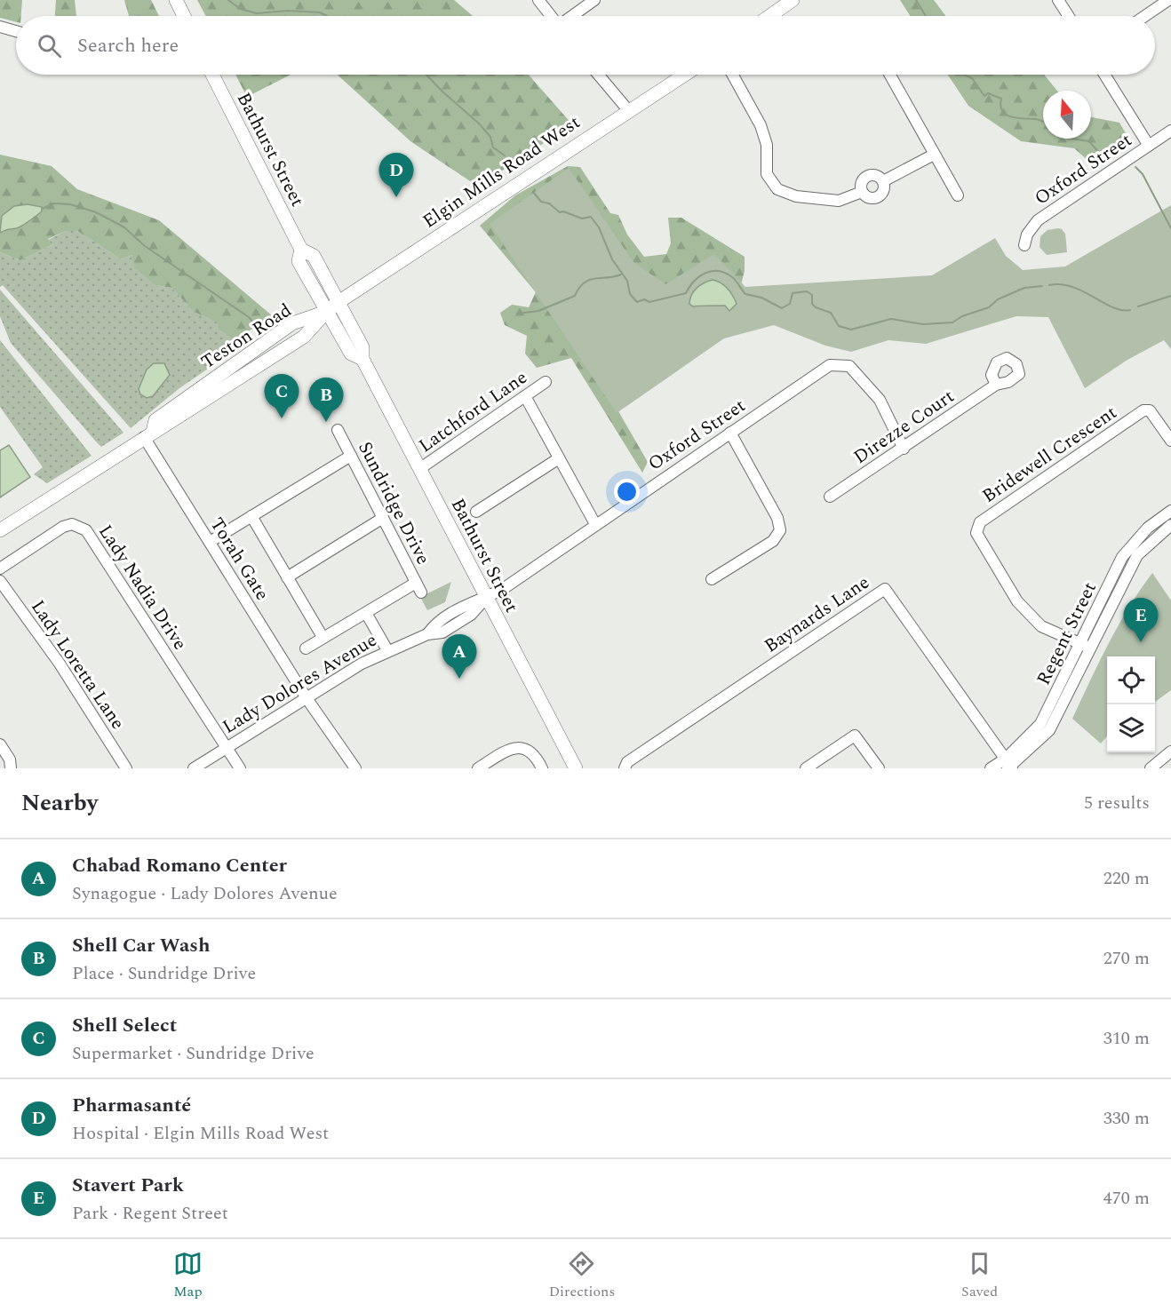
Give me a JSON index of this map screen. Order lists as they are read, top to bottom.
{
  "streets": {
    "main road": ["Bathurst Street", "Elgin Mills Road West", "Teston Road"],
    "street": [
      "Oxford Street",
      "Latchford Lane",
      "Direzze Court",
      "Bridewell Crescent",
      "Sundridge Drive",
      "Torah Gate",
      "Lady Nadia Drive",
      "Baynards Lane",
      "Regent Street",
      "Lady Loretta Lane",
      "Lady Dolores Avenue"
    ]
  },
  "crossings": [
    ["Bathurst Street", "Oxford Street"],
    ["Bathurst Street", "Elgin Mills Road West"],
    ["Bathurst Street", "Teston Road"],
    ["Bathurst Street", "Latchford Lane"],
    ["Bathurst Street", "Lady Dolores Avenue"],
    ["Oxford Street", "Direzze Court"],
    ["Oxford Street", "Lady Dolores Avenue"],
    ["Elgin Mills Road West", "Teston Road"],
    ["Teston Road", "Torah Gate"],
    ["Bridewell Crescent", "Regent Street"],
    ["Torah Gate", "Lady Dolores Avenue"],
    ["Lady Nadia Drive", "Lady Dolores Avenue"],
    ["Baynards Lane", "Regent Street"]
  ],
  "north": "top",
  "page": {
    "search": "Search here",
    "pins": [
      "D",
      "C",
      "B",
      "E",
      "A"
    ],
    "heading": ["Nearby", "5 results"],
    "list": [
      {
        "mark": "A",
        "name": "Chabad Romano Center",
        "note": "Synagogue · Lady Dolores Avenue",
        "value": "220 m"
      },
      {
        "mark": "B",
        "name": "Shell Car Wash",
        "note": "Place · Sundridge Drive",
        "value": "270 m"
      },
      {
        "mark": "C",
        "name": "Shell Select",
        "note": "Supermarket · Sundridge Drive",
        "value": "310 m"
      },
      {
        "mark": "D",
        "name": "Pharmasanté",
        "note": "Hospital · Elgin Mills Road West",
        "value": "330 m"
      },
      {
        "mark": "E",
        "name": "Stavert Park",
        "note": "Park · Regent Street",
        "value": "470 m"
      }
    ],
    "nav": ["Map", "Directions", "Saved"]
  }
}
